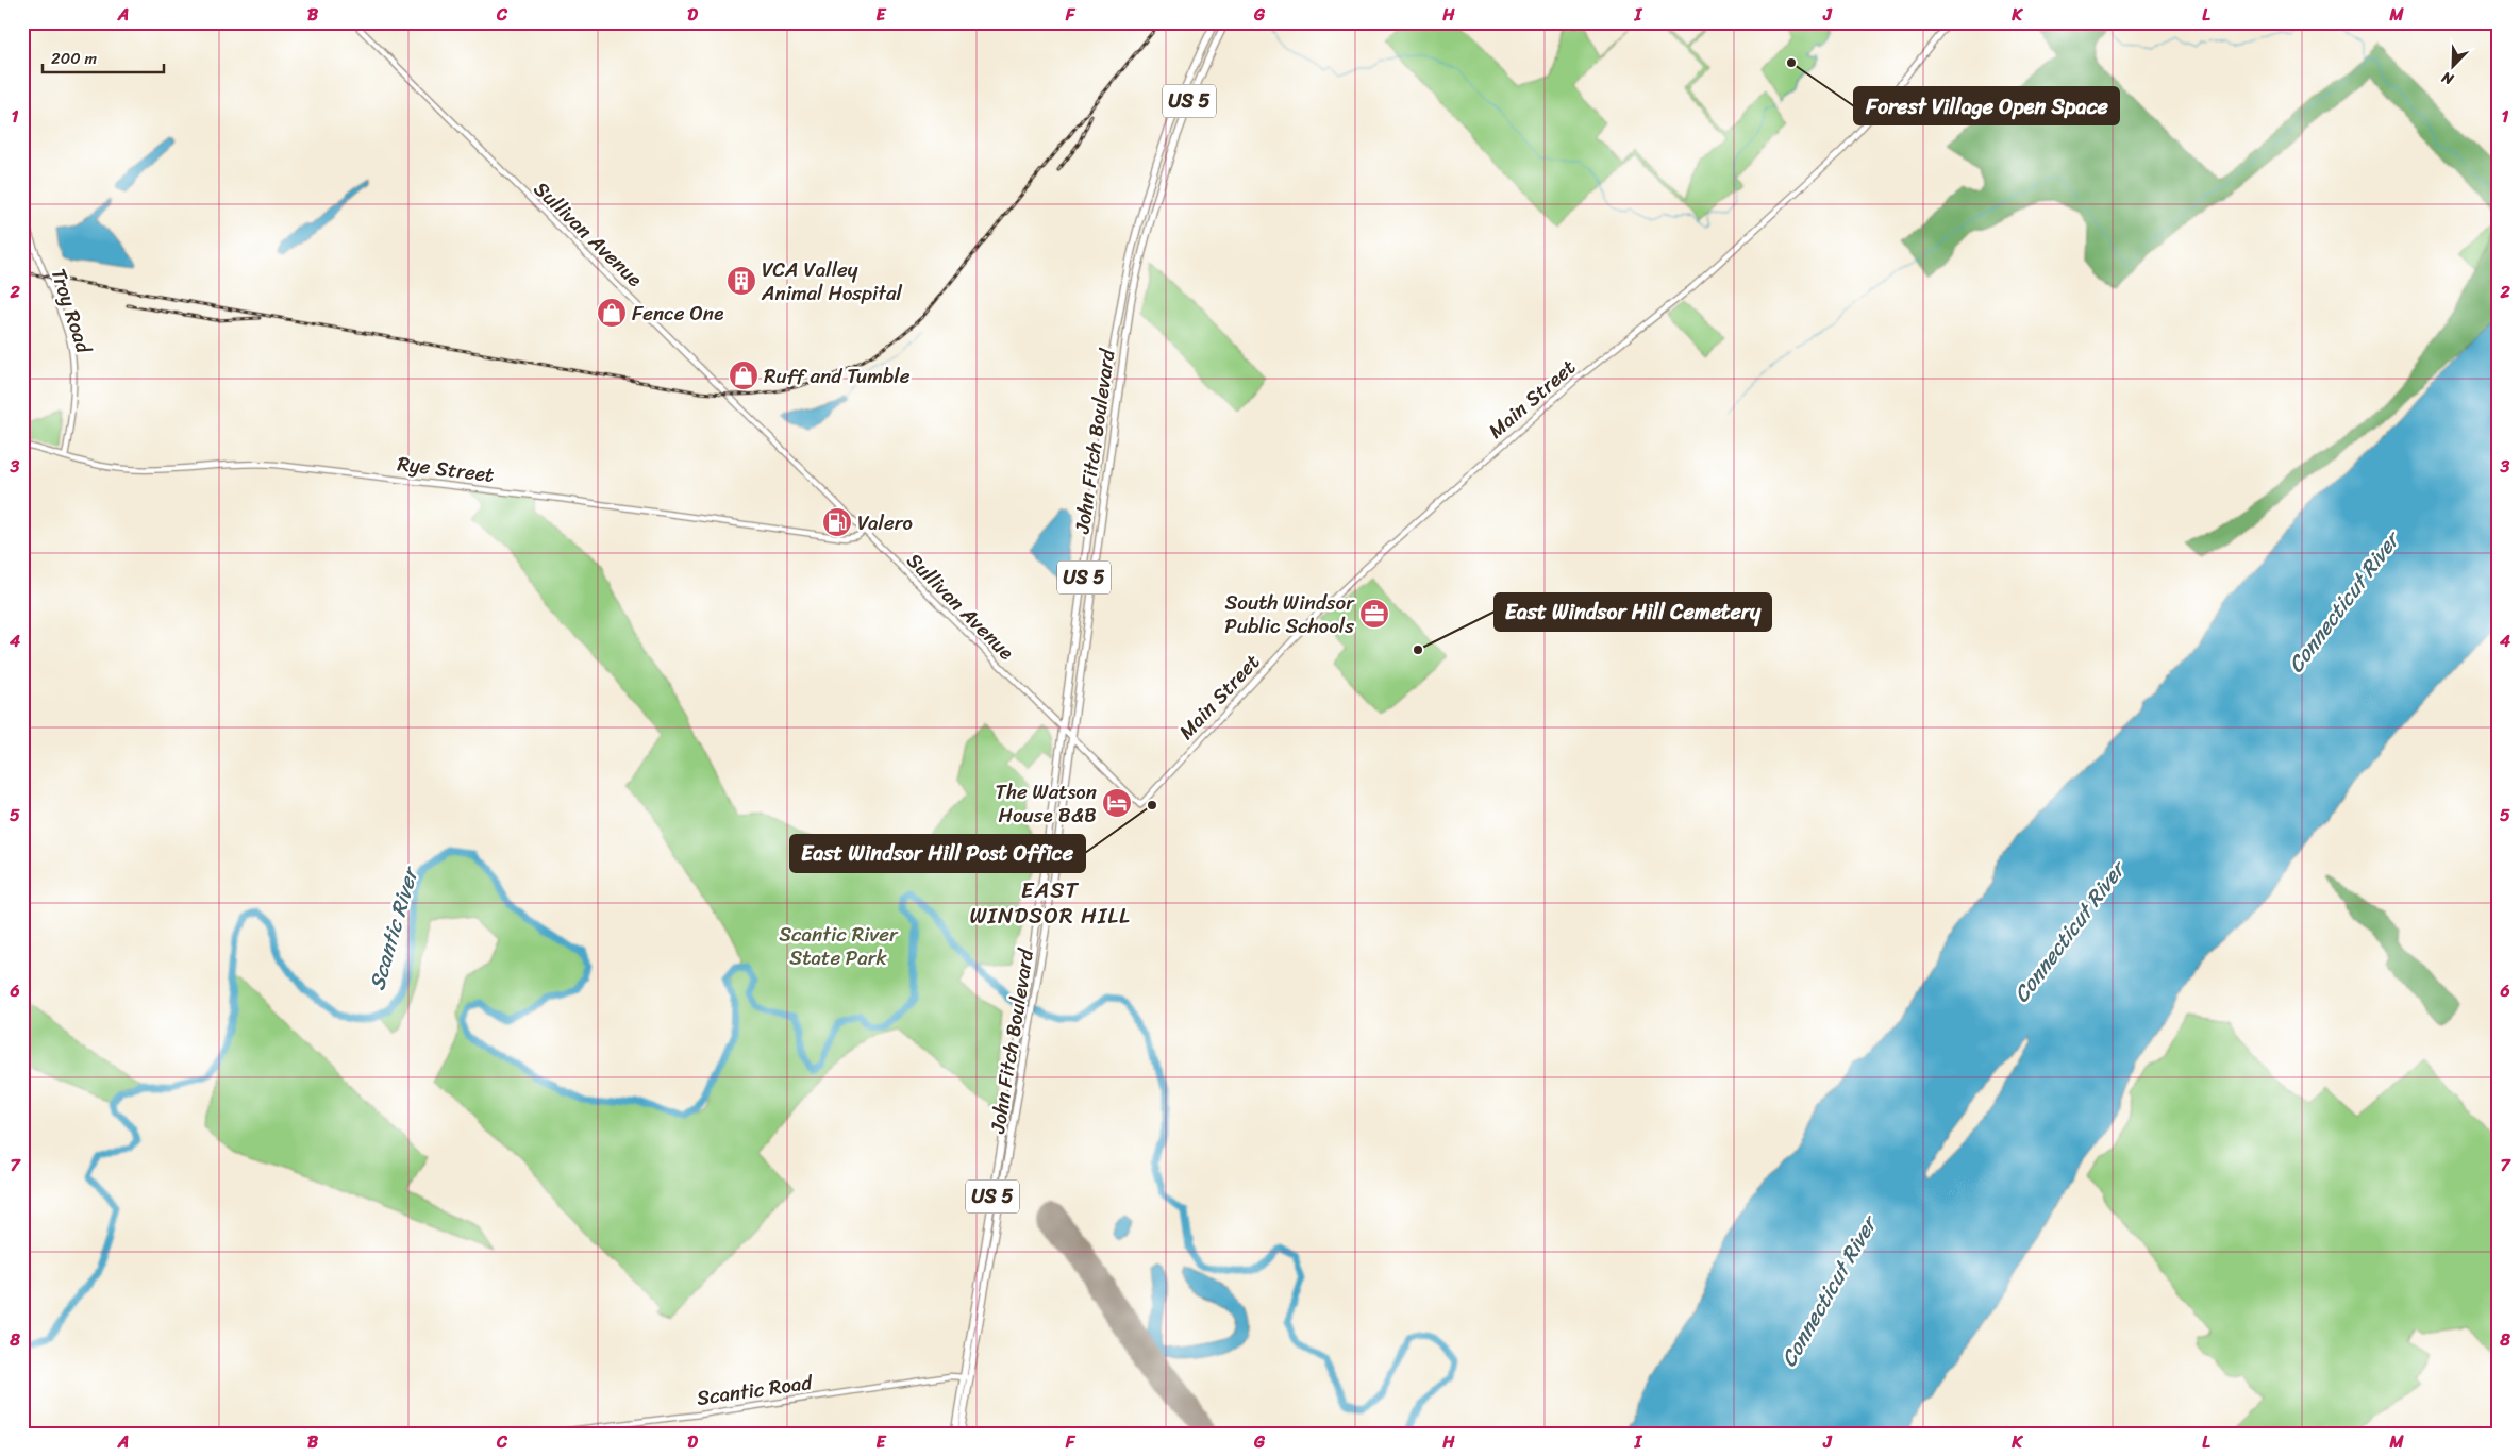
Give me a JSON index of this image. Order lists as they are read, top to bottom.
{
  "streets": {
    "highway": ["US 5", "John Fitch Boulevard"],
    "street": [
      "Sullivan Avenue",
      "Troy Road",
      "Main Street",
      "Rye Street",
      "Scantic Road"
    ]
  },
  "crossings": [
    ["Sullivan Avenue", "Main Street"],
    ["Sullivan Avenue", "John Fitch Boulevard"],
    ["Sullivan Avenue", "Rye Street"],
    ["Troy Road", "Rye Street"],
    ["John Fitch Boulevard", "Scantic Road"]
  ],
  "districts": ["EAST WINDSOR HILL"],
  "water": ["Connecticut River", "Scantic River"],
  "parks": ["Scantic River State Park"],
  "places": {
    "other": ["Forest Village Open Space", "East Windsor Hill Cemetery", "East Windsor Hill Post Office"],
    "building": ["VCA Valley Animal Hospital"],
    "shop": ["Fence One", "Ruff and Tumble"],
    "fuel station": ["Valero"],
    "office": ["South Windsor Public Schools"],
    "hotel": ["The Watson House B&B"]
  },
  "scale_bar": "200 m",
  "north": "bottom left",
  "grid": {
    "columns": [
      "A",
      "B",
      "C",
      "D",
      "E",
      "F",
      "G",
      "H",
      "I",
      "J",
      "K",
      "L",
      "M"
    ],
    "rows": [
      "1",
      "2",
      "3",
      "4",
      "5",
      "6",
      "7",
      "8"
    ]
  }
}
